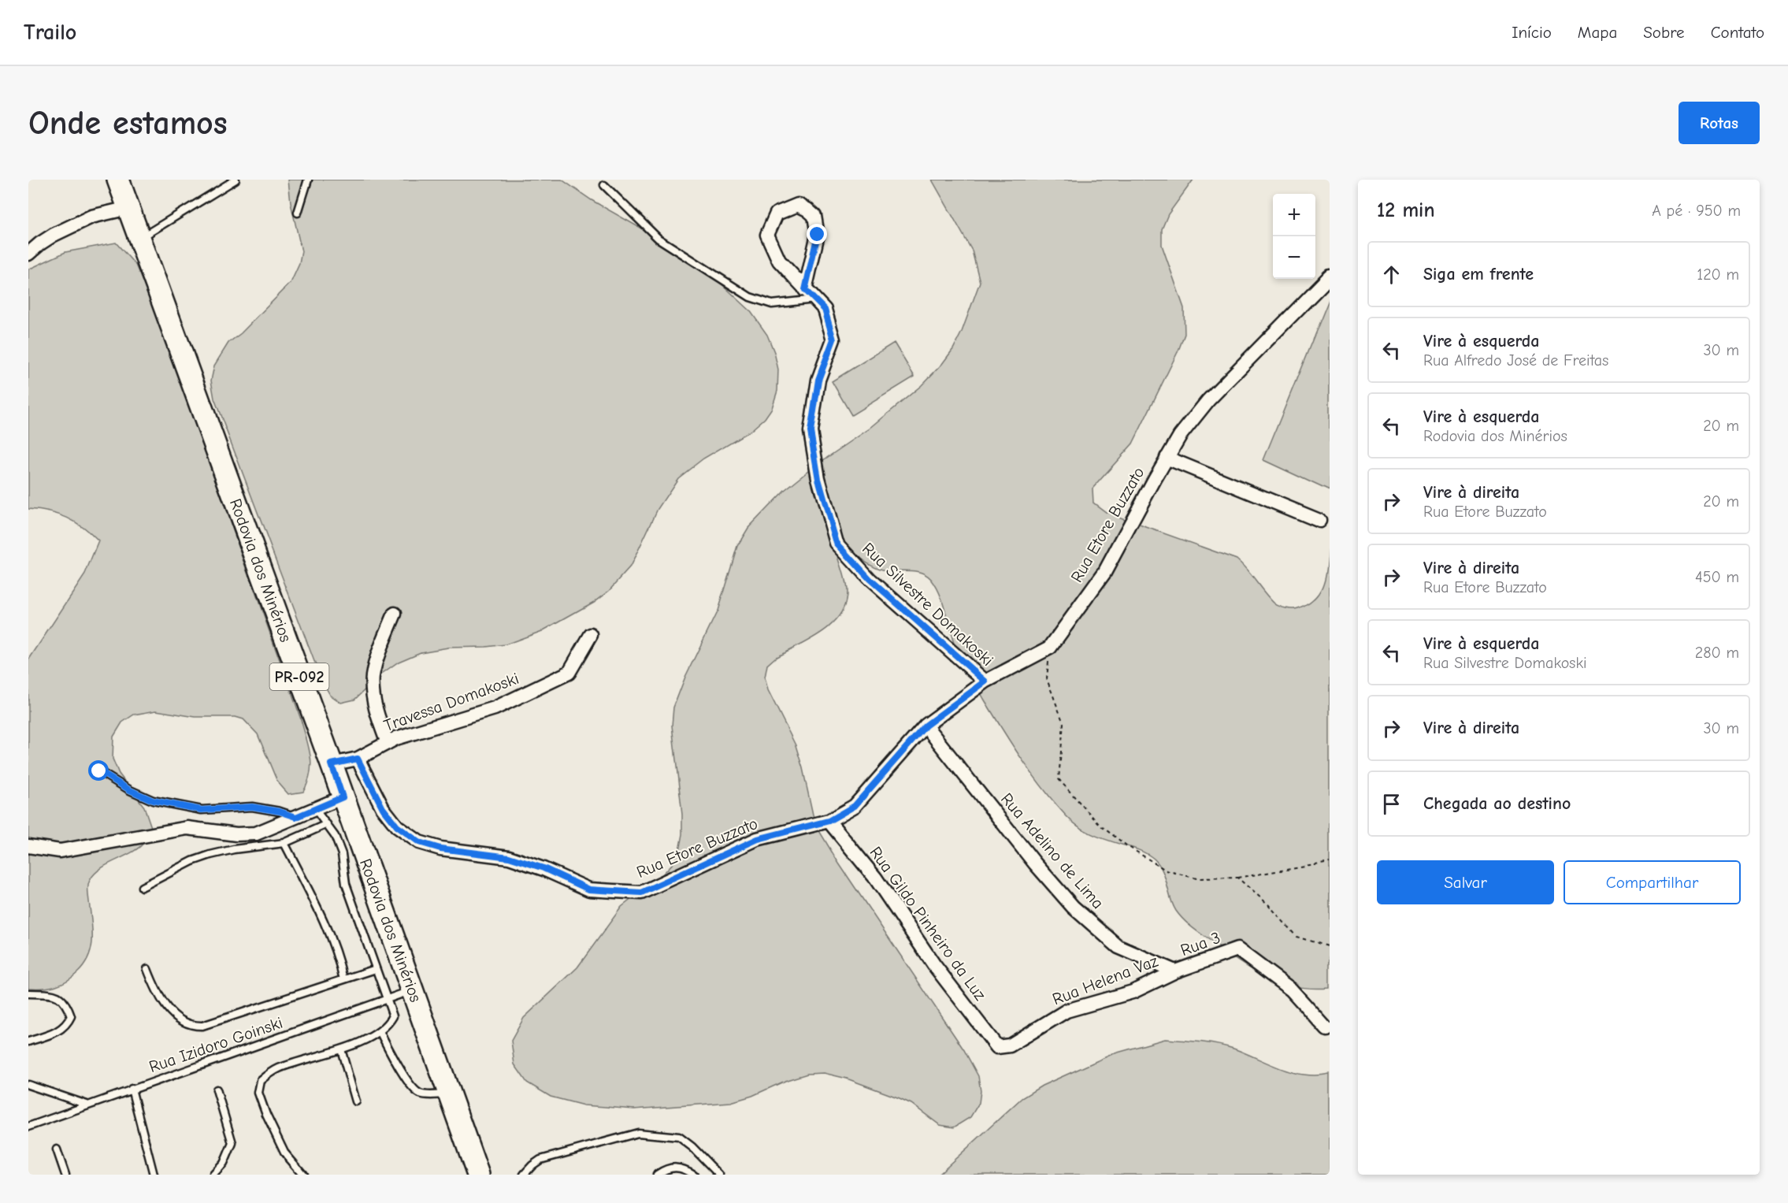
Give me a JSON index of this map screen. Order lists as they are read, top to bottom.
{
  "streets": {
    "main road": ["Rodovia dos Minérios", "PR-092"],
    "street": [
      "Rua Etore Buzzato",
      "Rua Silvestre Domakoski",
      "Travessa Domakoski",
      "Rua Adelino de Lima",
      "Rua Gildo Pinheiro da Luz",
      "Rua 3",
      "Rua Helena Vaz"
    ],
    "lane": ["Rua Izidoro Goinski"]
  },
  "crossings": [
    ["Rua Etore Buzzato", "Rua Silvestre Domakoski"],
    ["Rua Etore Buzzato", "Travessa Domakoski"],
    ["Rua Etore Buzzato", "Rua Adelino de Lima"],
    ["Rua Etore Buzzato", "Rua Gildo Pinheiro da Luz"],
    ["Rodovia dos Minérios", "Rua Izidoro Goinski"],
    ["Rua Adelino de Lima", "Rua 3"],
    ["Rua Adelino de Lima", "Rua Helena Vaz"],
    ["Rua Gildo Pinheiro da Luz", "Rua Helena Vaz"],
    ["Rua 3", "Rua Helena Vaz"]
  ],
  "page": {
    "header": "Trailo",
    "nav": [
      "Início",
      "Mapa",
      "Sobre",
      "Contato"
    ],
    "buttons": [
      "Rotas",
      ["Salvar", "Compartilhar"]
    ],
    "title": "Onde estamos",
    "heading": ["12 min", "A pé · 950 m"],
    "map_buttons": ["+", "−"],
    "list": [
      ["Siga em frente", "120 m"],
      ["Vire à esquerda", "Rua Alfredo José de Freitas", "30 m"],
      ["Vire à esquerda", "Rodovia dos Minérios", "20 m"],
      ["Vire à direita", "Rua Etore Buzzato", "20 m"],
      ["Vire à direita", "Rua Etore Buzzato", "450 m"],
      ["Vire à esquerda", "Rua Silvestre Domakoski", "280 m"],
      ["Vire à direita", "30 m"],
      "Chegada ao destino"
    ]
  }
}
